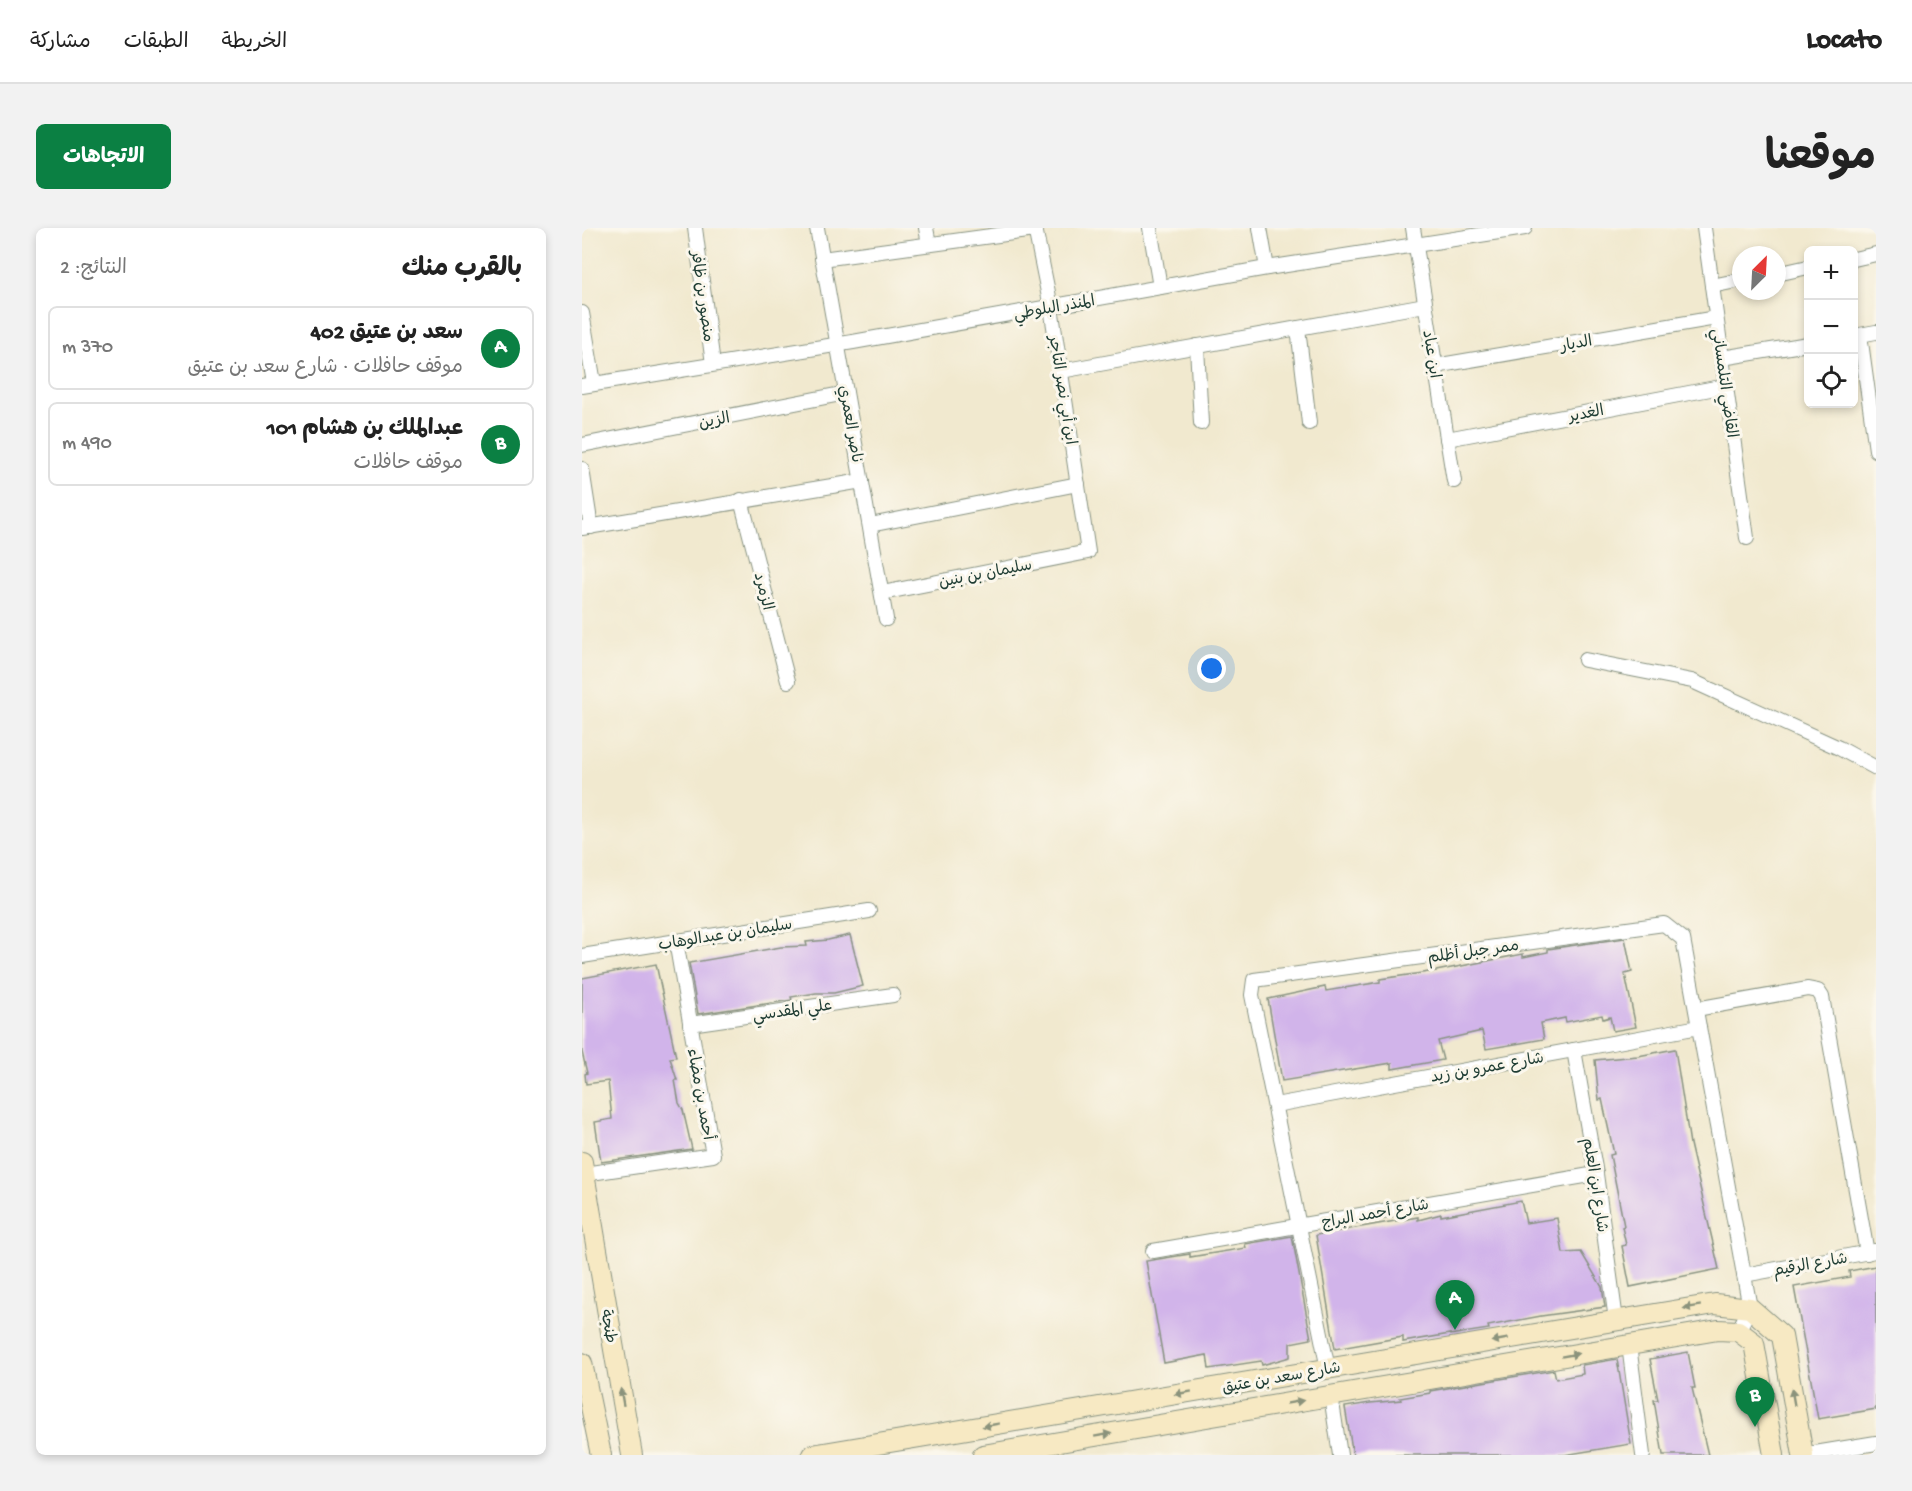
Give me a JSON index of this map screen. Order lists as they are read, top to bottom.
{
  "streets": {
    "street": [
      "منصور بن ظافر",
      "المنذر البلوطي",
      "الديار",
      "ابن عباد",
      "القاضي التلمساني",
      "ابن أبي نصر التاجر",
      "الغدير",
      "الزين",
      "ناصر العمري",
      "سليمان بن بنين",
      "الزمرد",
      "سليمان بن عبدالوهاب",
      "ممر جبل أظلم",
      "علي المقدسي",
      "شارع عمرو بن زيد",
      "أحمد بن مضاء",
      "شارع ابن العلم",
      "شارع أحمد البراج",
      "شارع الرقيم",
      "طنجة",
      "شارع سعد بن عتيق"
    ]
  },
  "crossings": [
    ["منصور بن ظافر", "المنذر البلوطي"],
    ["المنذر البلوطي", "ابن عباد"],
    ["المنذر البلوطي", "ابن أبي نصر التاجر"],
    ["المنذر البلوطي", "ناصر العمري"],
    ["الديار", "ابن عباد"],
    ["الديار", "القاضي التلمساني"],
    ["ابن عباد", "الغدير"],
    ["القاضي التلمساني", "الغدير"],
    ["ابن أبي نصر التاجر", "سليمان بن بنين"],
    ["الزين", "ناصر العمري"],
    ["ناصر العمري", "سليمان بن بنين"],
    ["سليمان بن عبدالوهاب", "أحمد بن مضاء"],
    ["ممر جبل أظلم", "شارع عمرو بن زيد"],
    ["ممر جبل أظلم", "شارع أحمد البراج"],
    ["ممر جبل أظلم", "شارع الرقيم"],
    ["ممر جبل أظلم", "شارع سعد بن عتيق"],
    ["علي المقدسي", "أحمد بن مضاء"],
    ["شارع عمرو بن زيد", "شارع ابن العلم"],
    ["أحمد بن مضاء", "طنجة"],
    ["شارع ابن العلم", "شارع أحمد البراج"],
    ["شارع ابن العلم", "شارع سعد بن عتيق"]
  ],
  "north": "top right",
  "page": {
    "header": "Locato",
    "nav": ["الخريطة", "الطبقات", "مشاركة"],
    "title": "موقعنا",
    "buttons": "الاتجاهات",
    "heading": ["بالقرب منك", "النتائج: 2"],
    "map_buttons": ["+", "−"],
    "list": [
      {
        "mark": "A",
        "name": "سعد بن عتيق 402",
        "note": "موقف حافلات · شارع سعد بن عتيق",
        "value": "370 m"
      },
      {
        "mark": "B",
        "name": "عبدالملك بن هشام 101",
        "note": "موقف حافلات",
        "value": "490 m"
      }
    ],
    "pins": ["A", "B"]
  }
}
